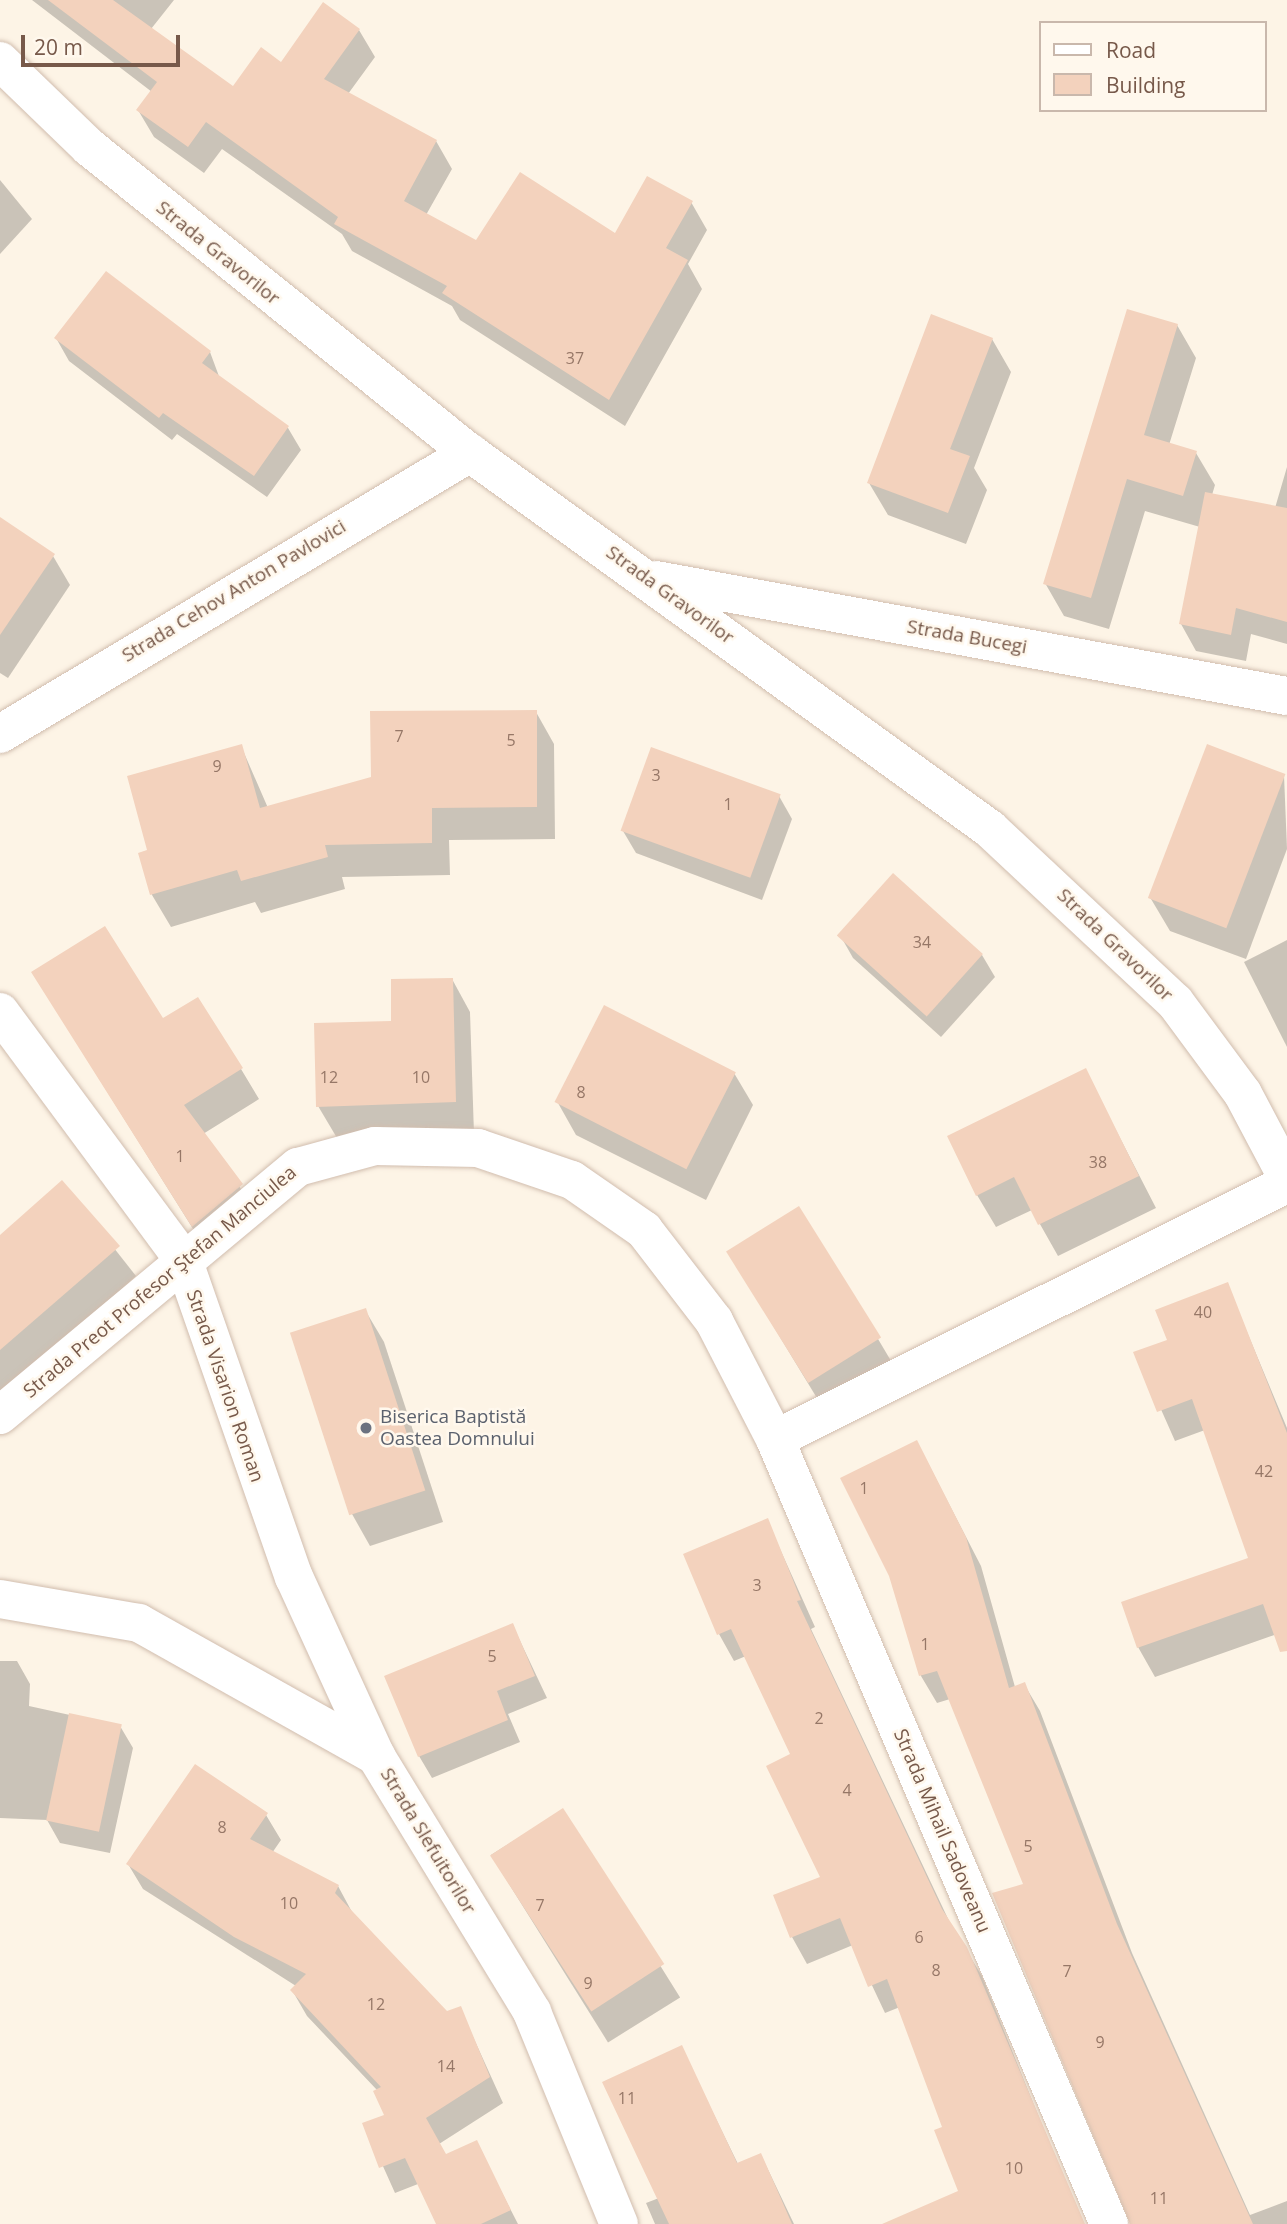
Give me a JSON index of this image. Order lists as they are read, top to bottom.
{
  "streets": {
    "street": [
      "Strada Gravorilor",
      "Strada Cehov Anton Pavlovici",
      "Strada Bucegi",
      "Strada Preot Profesor Ştefan Manciulea",
      "Strada Visarion Roman",
      "Strada Mihail Sadoveanu",
      "Strada Slefuitorilor"
    ]
  },
  "crossings": [
    ["Strada Gravorilor", "Strada Cehov Anton Pavlovici"],
    ["Strada Gravorilor", "Strada Bucegi"],
    ["Strada Preot Profesor Ştefan Manciulea", "Strada Visarion Roman"],
    ["Strada Preot Profesor Ştefan Manciulea", "Strada Mihail Sadoveanu"],
    ["Strada Visarion Roman", "Strada Slefuitorilor"]
  ],
  "places": ["Biserica Baptistă Oastea Domnului"],
  "house_numbers": [
    "37",
    "7",
    "5",
    "9",
    "3",
    "1",
    "34",
    "12",
    "10",
    "8",
    "1",
    "38",
    "40",
    "42",
    "1",
    "3",
    "1",
    "5",
    "2",
    "4",
    "8",
    "5",
    "10",
    "7",
    "6",
    "8",
    "7",
    "9",
    "12",
    "9",
    "14",
    "11",
    "10",
    "11"
  ],
  "legend": ["Road", "Building"],
  "scale_bar": "20 m"
}
